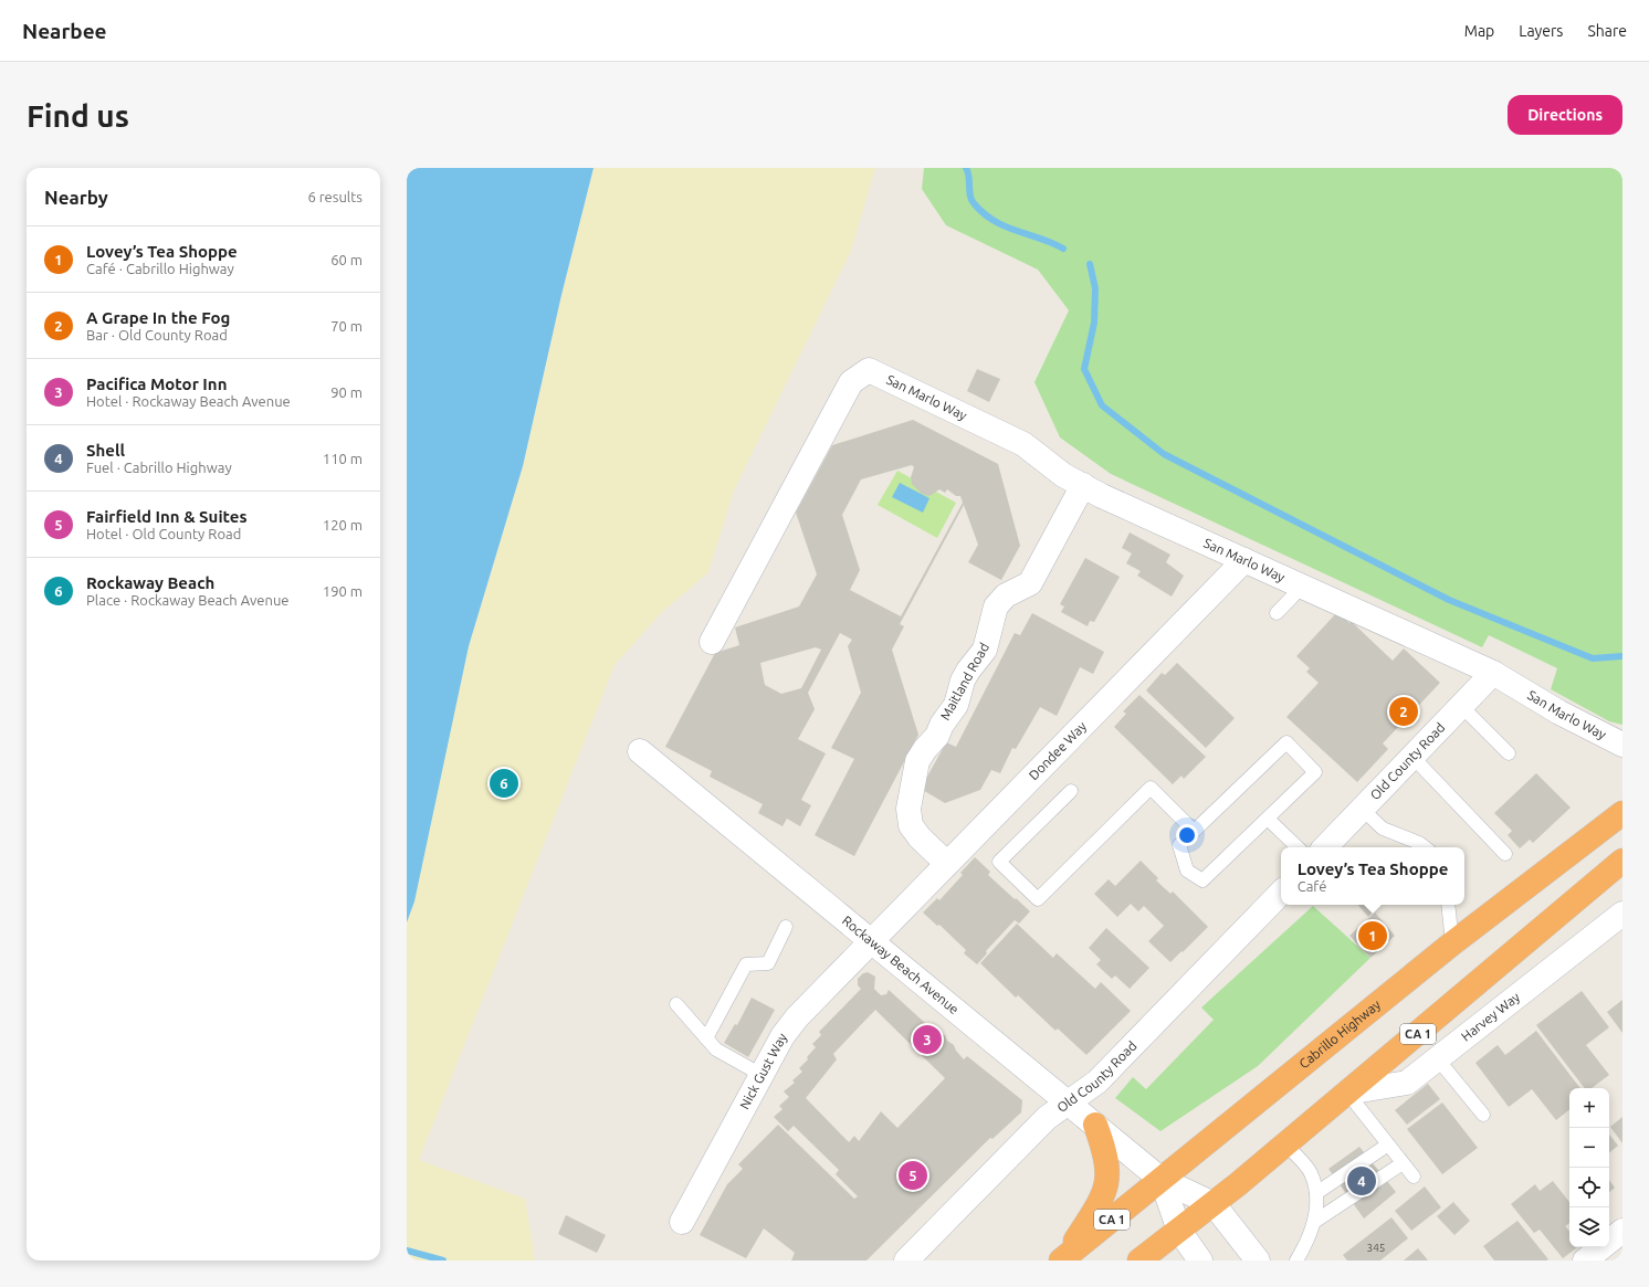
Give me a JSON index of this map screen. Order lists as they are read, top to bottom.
{
  "streets": {
    "highway": ["CA 1", "Cabrillo Highway"],
    "street": [
      "San Marlo Way",
      "Maitland Road",
      "Dondee Way",
      "Old County Road",
      "Rockaway Beach Avenue",
      "Harvey Way",
      "Nick Gust Way"
    ]
  },
  "crossings": [
    ["San Marlo Way", "Maitland Road"],
    ["San Marlo Way", "Dondee Way"],
    ["San Marlo Way", "Old County Road"],
    ["Maitland Road", "Dondee Way"],
    ["Dondee Way", "Rockaway Beach Avenue"],
    ["Dondee Way", "Nick Gust Way"],
    ["Old County Road", "Rockaway Beach Avenue"],
    ["Rockaway Beach Avenue", "CA 1"],
    ["Rockaway Beach Avenue", "Cabrillo Highway"],
    ["Rockaway Beach Avenue", "Nick Gust Way"],
    ["Harvey Way", "CA 1"]
  ],
  "house_numbers": ["345"],
  "page": {
    "header": "Nearbee",
    "nav": ["Map", "Layers", "Share"],
    "buttons": "Directions",
    "title": "Find us",
    "heading": ["Nearby", "6 results"],
    "list": [
      {
        "mark": "1",
        "name": "Lovey’s Tea Shoppe",
        "note": "Café · Cabrillo Highway",
        "value": "60 m"
      },
      {
        "mark": "2",
        "name": "A Grape In the Fog",
        "note": "Bar · Old County Road",
        "value": "70 m"
      },
      {
        "mark": "3",
        "name": "Pacifica Motor Inn",
        "note": "Hotel · Rockaway Beach Avenue",
        "value": "90 m"
      },
      {
        "mark": "4",
        "name": "Shell",
        "note": "Fuel · Cabrillo Highway",
        "value": "110 m"
      },
      {
        "mark": "5",
        "name": "Fairfield Inn & Suites",
        "note": "Hotel · Old County Road",
        "value": "120 m"
      },
      {
        "mark": "6",
        "name": "Rockaway Beach",
        "note": "Place · Rockaway Beach Avenue",
        "value": "190 m"
      }
    ],
    "pins": [
      "2",
      "6",
      "1",
      "3",
      "5",
      "4"
    ],
    "popup": ["Lovey’s Tea Shoppe", "Café"],
    "map_buttons": ["+", "−"]
  }
}
